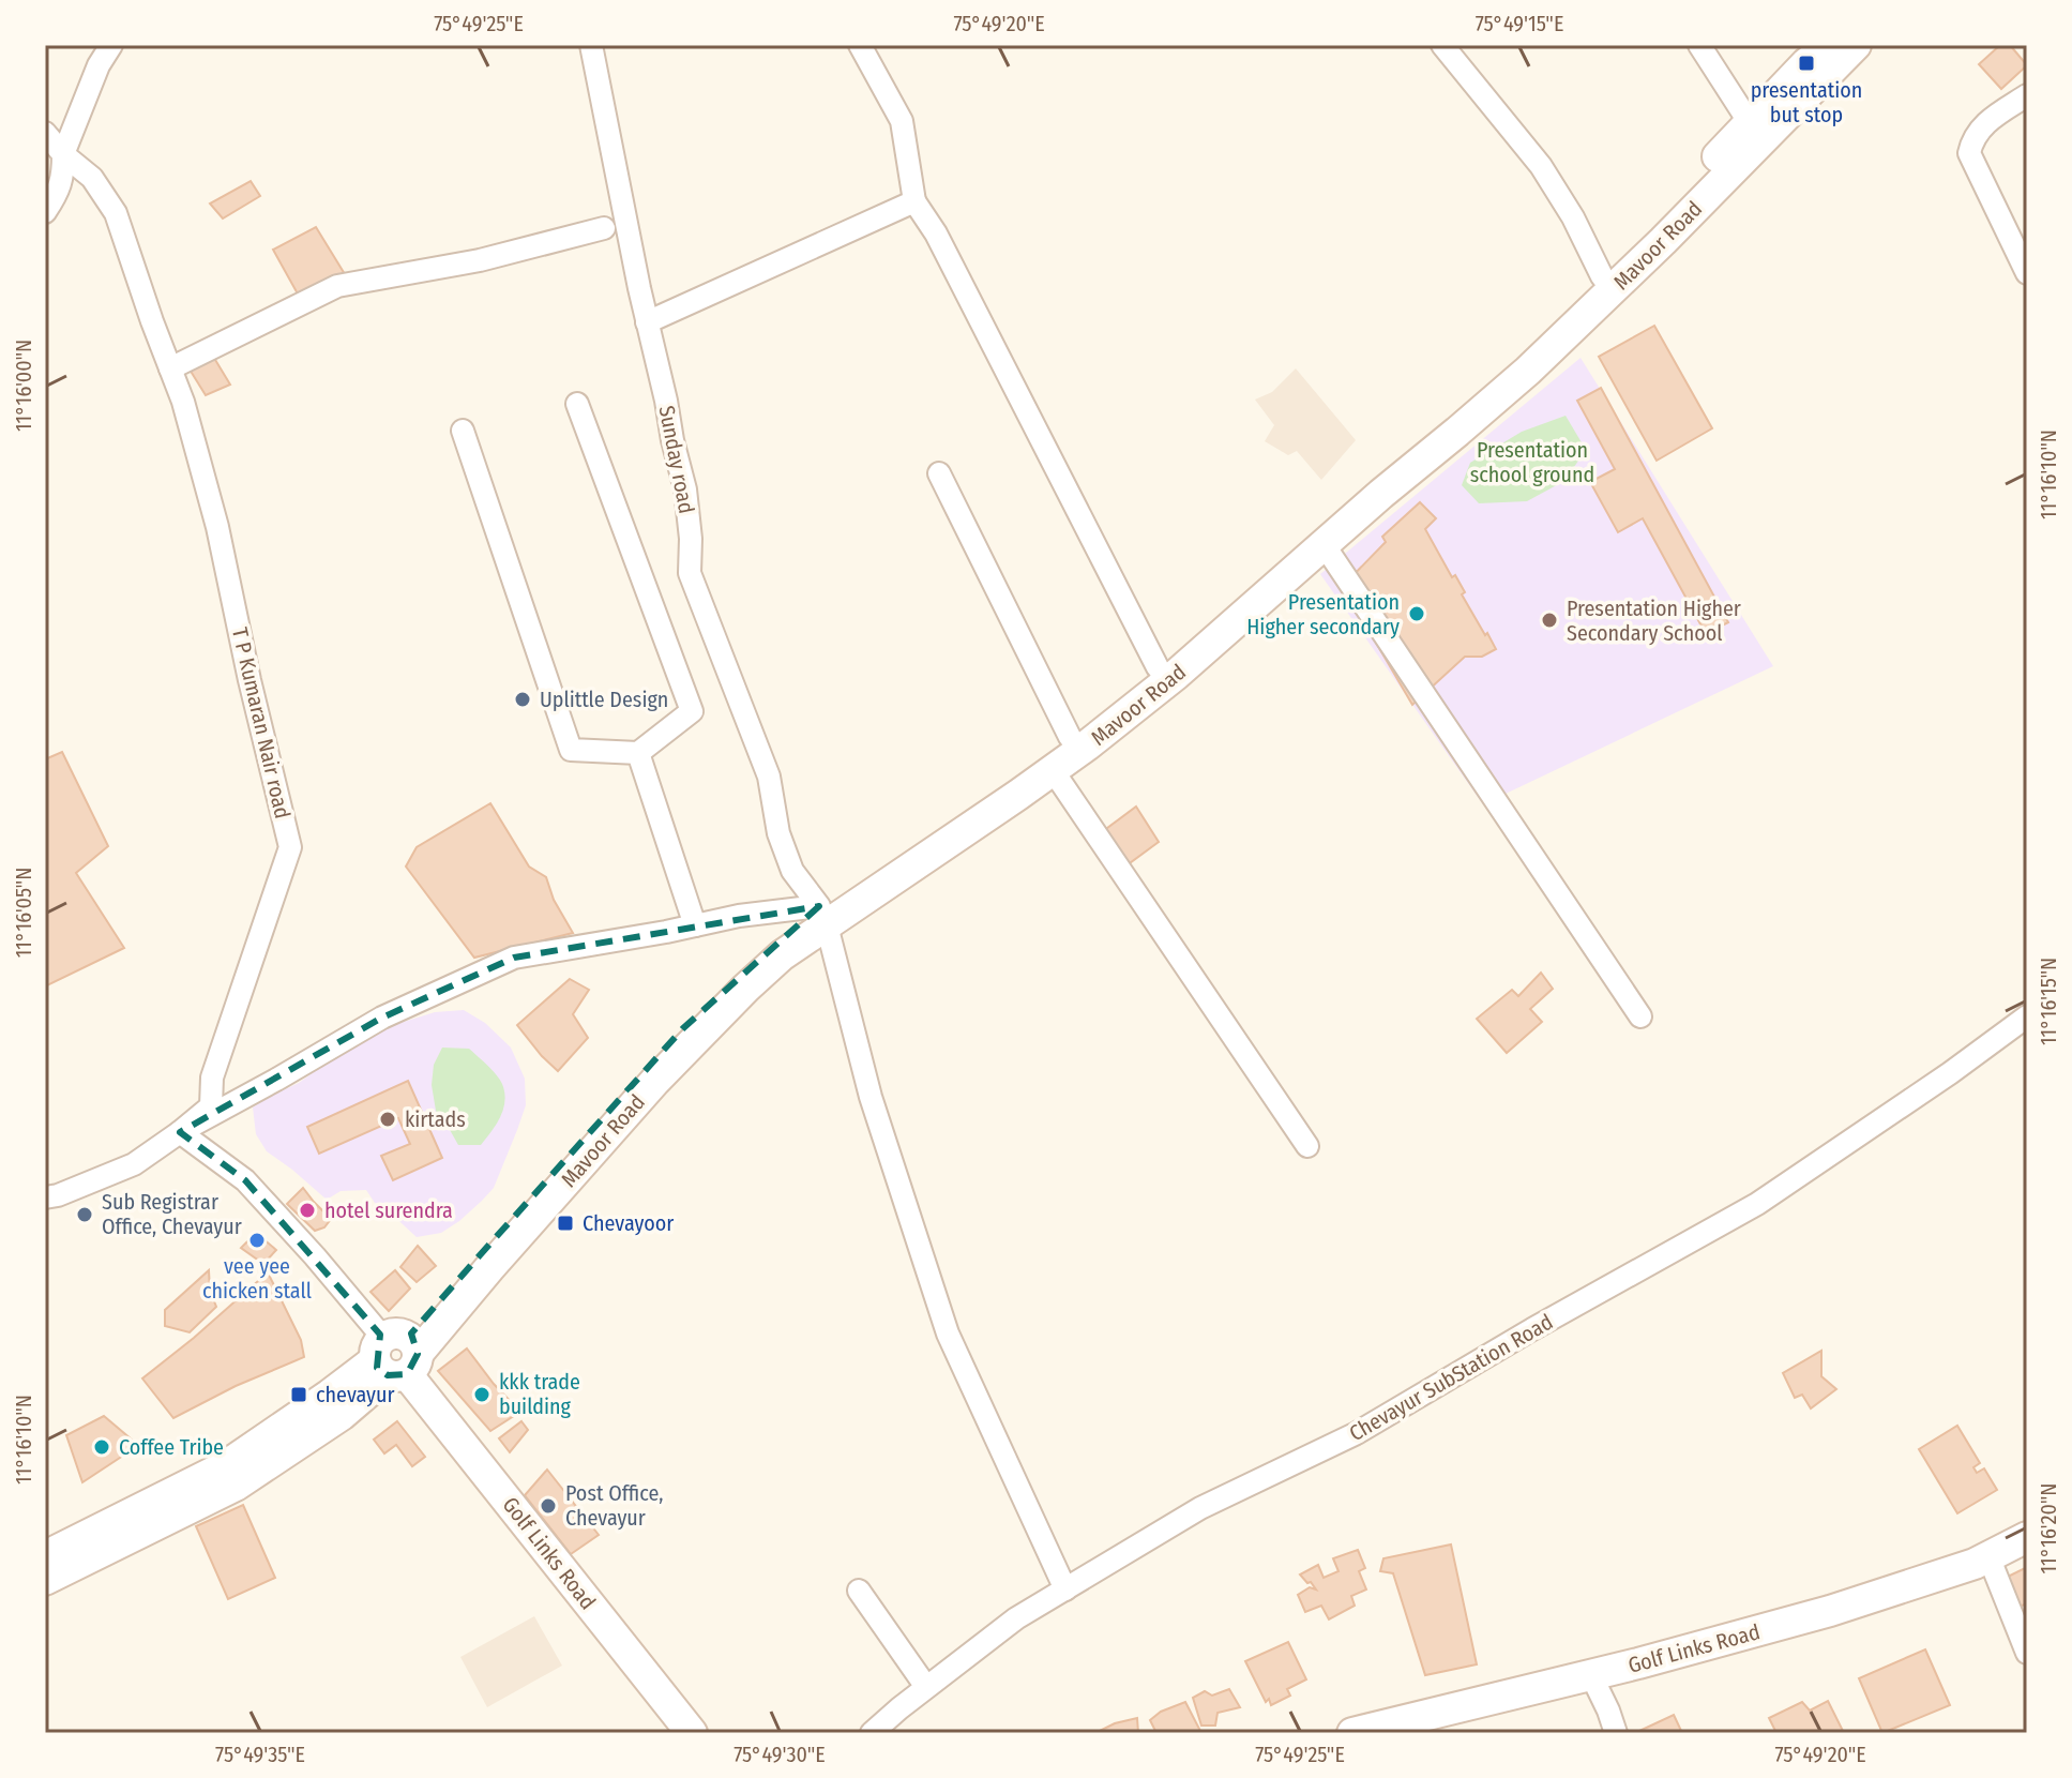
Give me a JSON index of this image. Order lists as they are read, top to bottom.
{
  "streets": {
    "main road": ["Mavoor Road", "Golf Links Road"],
    "street": ["Sunday road", "T P Kumaran Nair road", "Chevayur SubStation Road"]
  },
  "crossings": [
    ["Mavoor Road", "Sunday road"],
    ["Mavoor Road", "Golf Links Road"]
  ],
  "parks": ["Presentation school ground"],
  "places": {
    "transit": ["presentation but stop", "Chevayoor", "chevayur"],
    "other": [
      "Presentation Higher secondary",
      "Presentation Higher Secondary School",
      "Uplittle Design",
      "kirtads",
      "hotel surendra",
      "Sub Registrar Office, Chevayur",
      "vee yee chicken stall",
      "kkk trade building",
      "Coffee Tribe",
      "Post Office, Chevayur"
    ]
  },
  "coordinates": [
    "75°49'25\"E",
    "75°49'20\"E",
    "75°49'15\"E",
    "11°16'00\"N",
    "11°16'10\"N",
    "11°16'05\"N",
    "11°16'15\"N",
    "11°16'20\"N",
    "75°49'35\"E",
    "75°49'30\"E"
  ]
}
